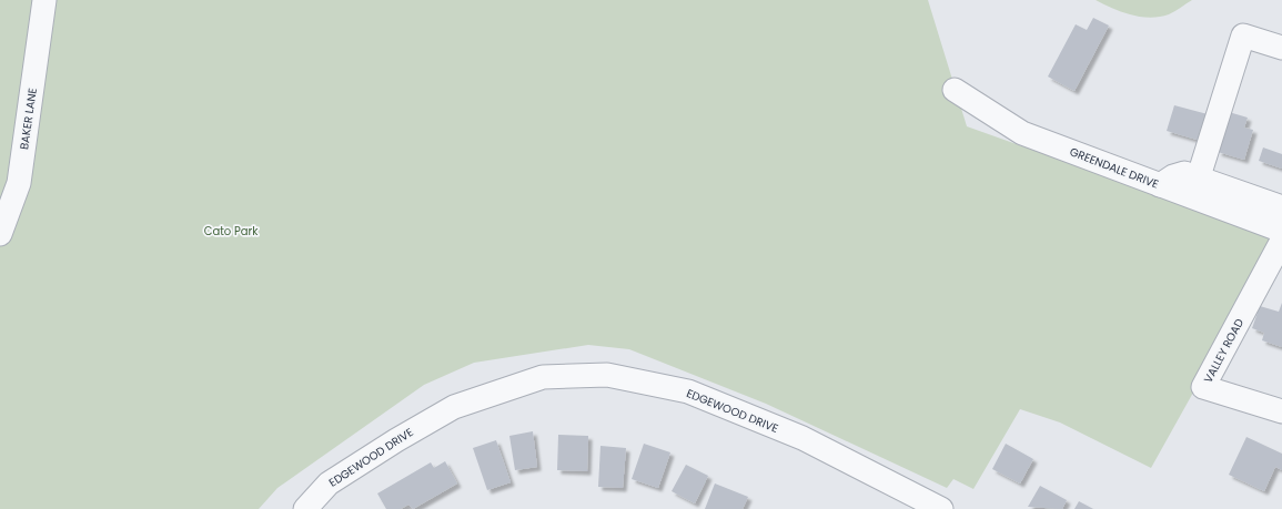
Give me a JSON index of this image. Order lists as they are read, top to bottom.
{
  "streets": {
    "street": [
      "BAKER LANE",
      "GREENDALE DRIVE",
      "VALLEY ROAD",
      "EDGEWOOD DRIVE"
    ]
  },
  "parks": ["Cato Park"]
}
